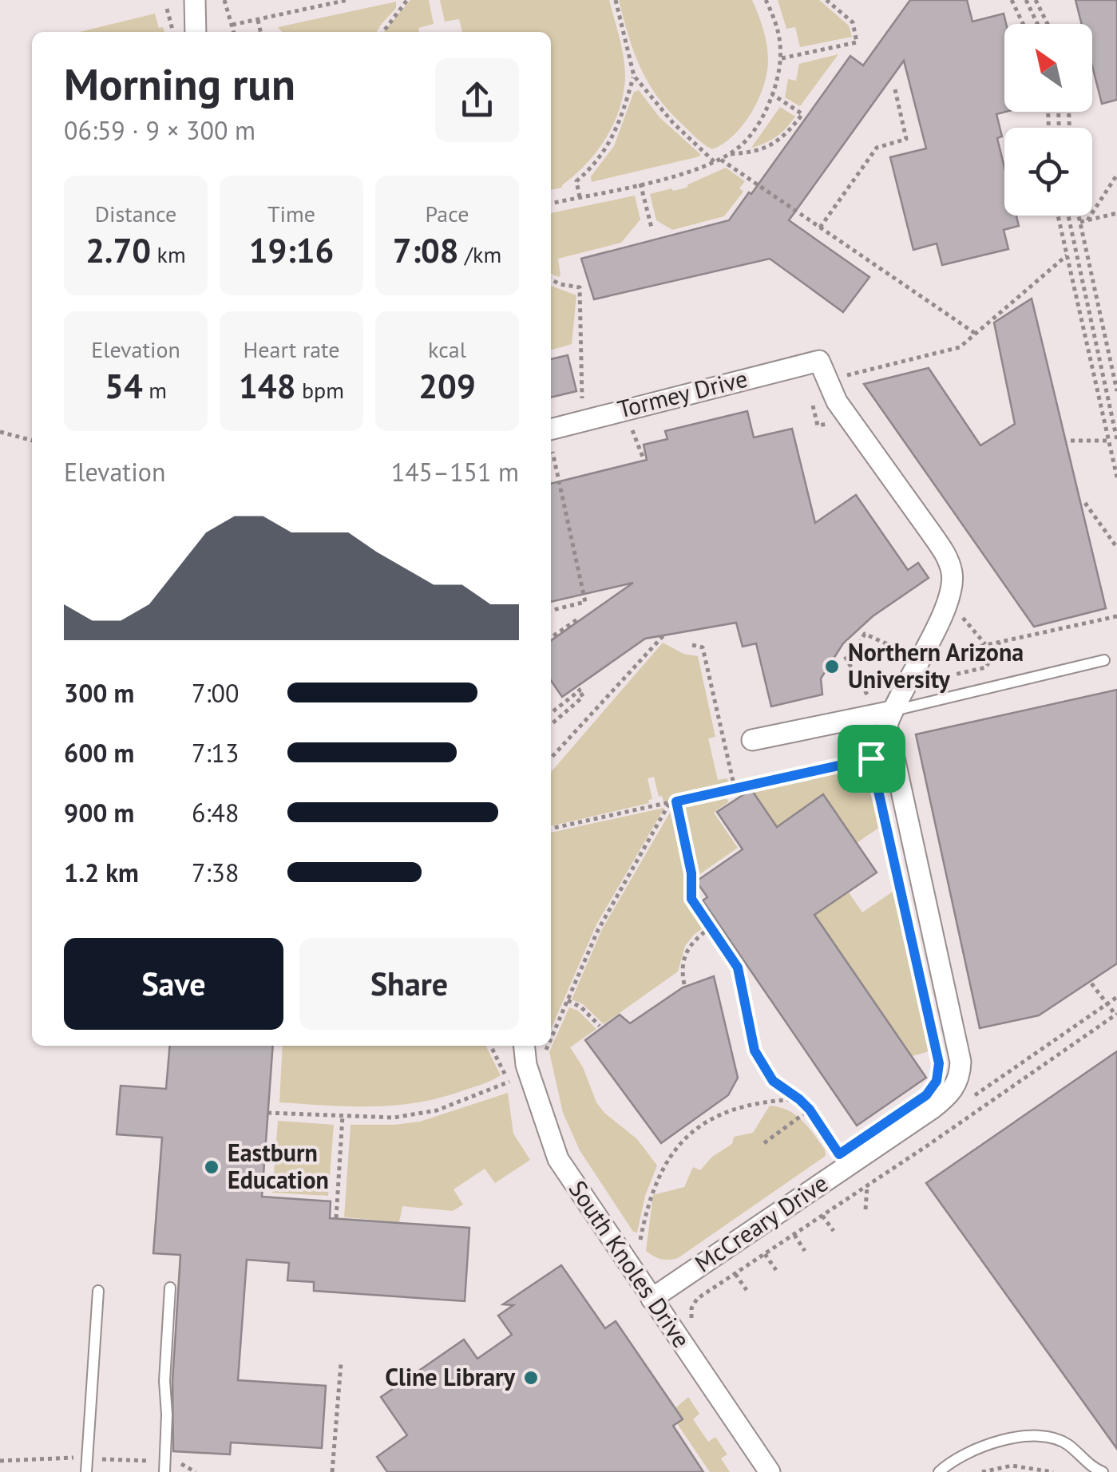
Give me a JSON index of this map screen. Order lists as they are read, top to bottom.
{
  "streets": {
    "street": ["Tormey Drive", "McCreary Drive", "South Knoles Drive"]
  },
  "crossings": [
    ["McCreary Drive", "South Knoles Drive"]
  ],
  "places": ["Northern Arizona University", "Eastburn Education", "Cline Library"],
  "north": "top left",
  "page": {
    "heading": ["Morning run", "06:59 · 9 × 300 m"],
    "stats": [
      ["Distance", "2.70 km"],
      ["Time", "19:16"],
      ["Pace", "7:08 /km"],
      ["Elevation", "54 m"],
      ["Heart rate", "148 bpm"],
      ["kcal", "209"]
    ],
    "chart": ["Elevation", "145–151 m"],
    "list": [
      {
        "name": "300 m",
        "note": "7:00"
      },
      {
        "name": "600 m",
        "note": "7:13"
      },
      {
        "name": "900 m",
        "note": "6:48"
      },
      {
        "name": "1.2 km",
        "note": "7:38"
      }
    ],
    "buttons": ["Save", "Share"]
  }
}
